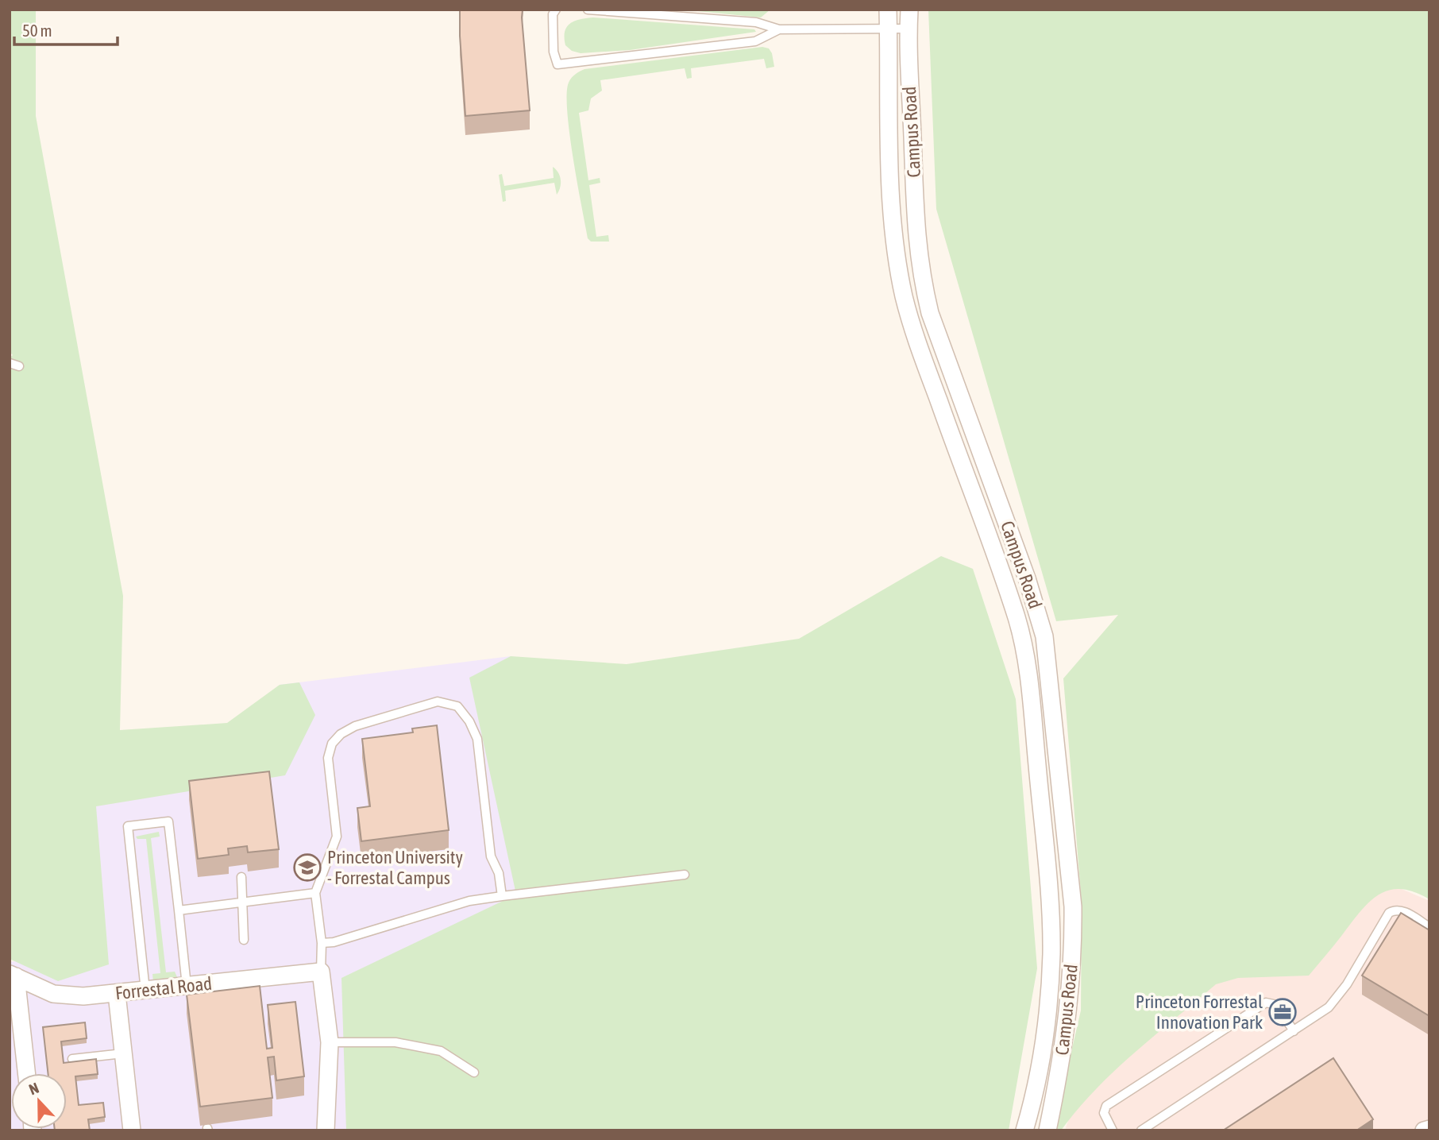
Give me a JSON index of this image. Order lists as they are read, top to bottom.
{
  "streets": {
    "street": ["Campus Road", "Forrestal Road"]
  },
  "places": {
    "school or university": ["Princeton University - Forrestal Campus"],
    "office": ["Princeton Forrestal Innovation Park"]
  },
  "scale_bar": "50 m",
  "north": "top"
}
